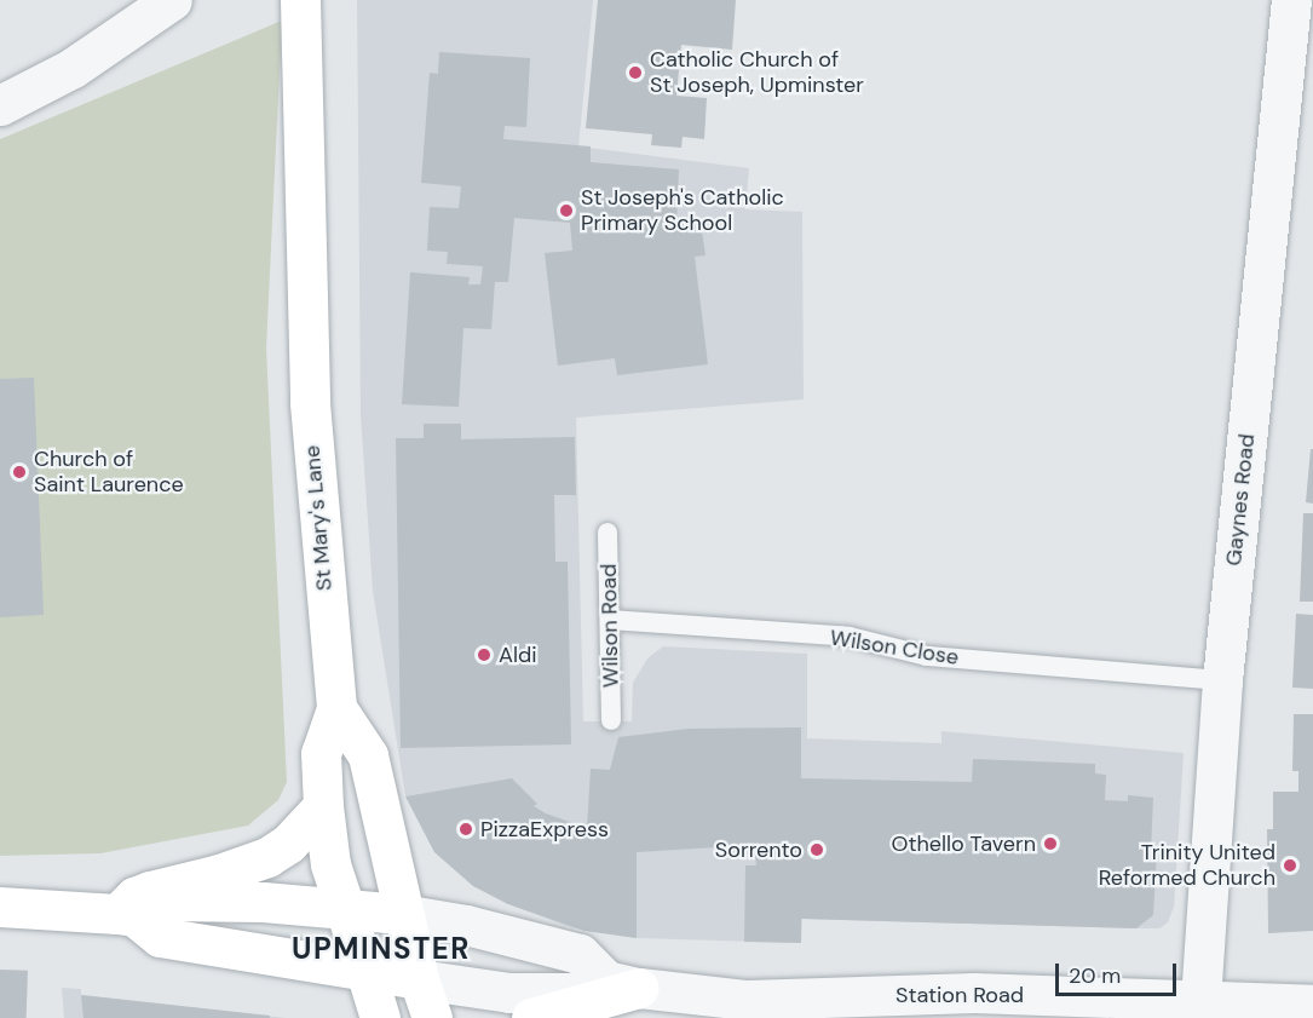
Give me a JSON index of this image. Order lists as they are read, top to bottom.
{
  "streets": {
    "main road": ["St Mary's Lane"],
    "street": ["Gaynes Road", "Station Road"],
    "lane": ["Wilson Road", "Wilson Close"]
  },
  "crossings": [
    ["Gaynes Road", "Wilson Close"],
    ["Gaynes Road", "Station Road"],
    ["St Mary's Lane", "Station Road"],
    ["Wilson Road", "Wilson Close"]
  ],
  "districts": ["UPMINSTER"],
  "places": [
    "Catholic Church of St Joseph, Upminster",
    "St Joseph's Catholic Primary School",
    "Church of Saint Laurence",
    "Aldi",
    "PizzaExpress",
    "Othello Tavern",
    "Sorrento",
    "Trinity United Reformed Church"
  ],
  "scale_bar": "20 m"
}
